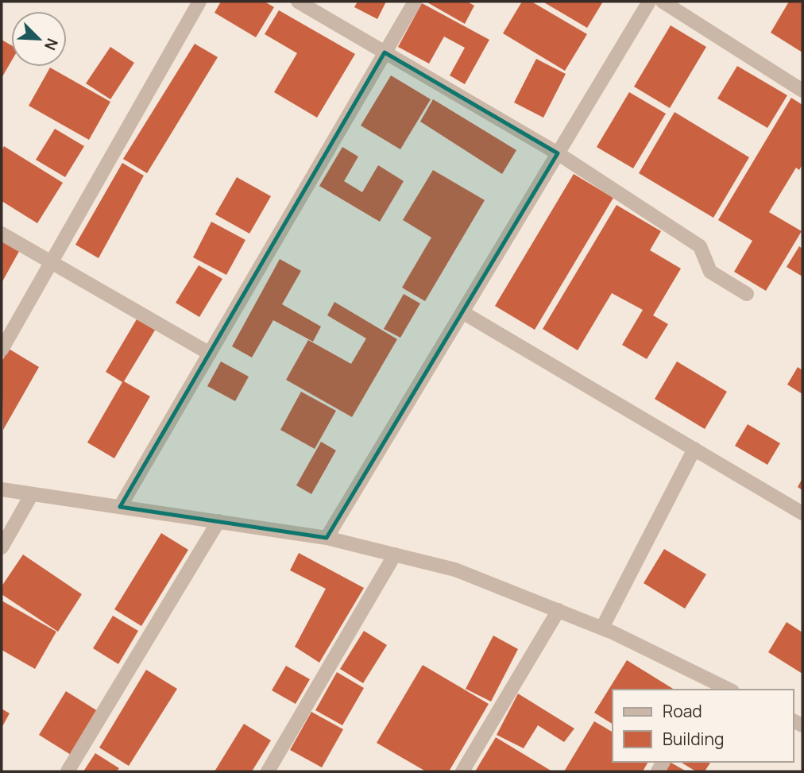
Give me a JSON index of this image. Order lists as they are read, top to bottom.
{
  "legend": ["Road", "Building"],
  "north": "bottom right"
}
